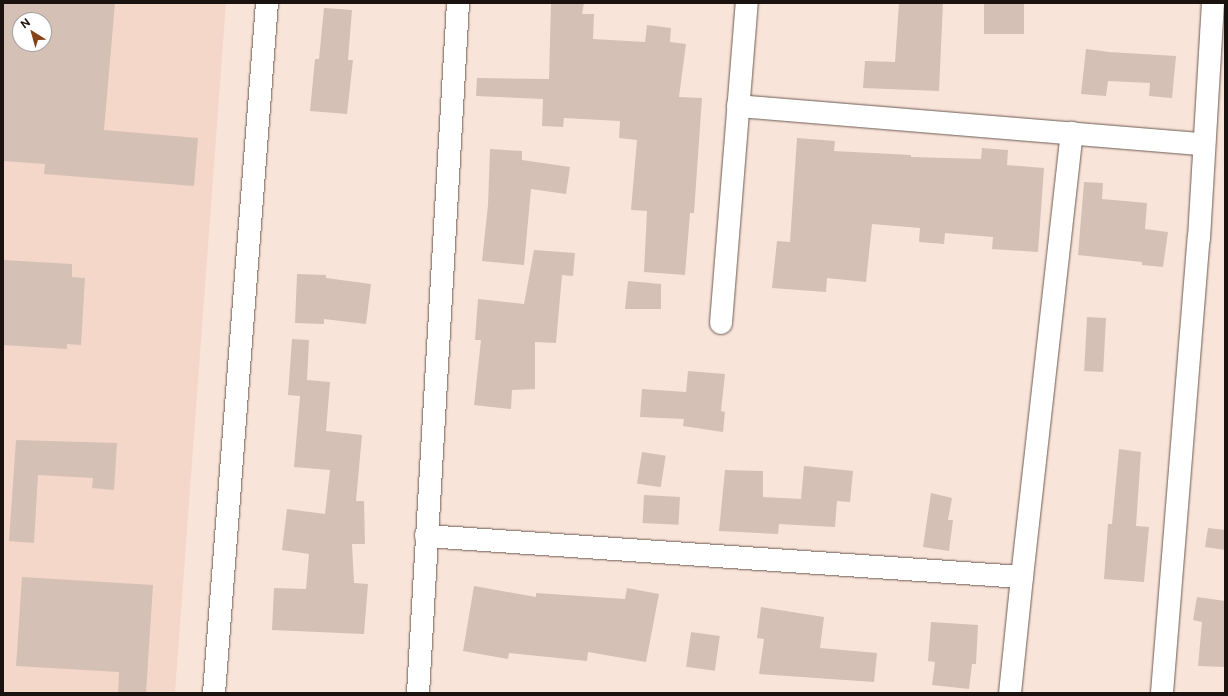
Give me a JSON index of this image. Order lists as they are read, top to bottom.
{
  "north": "top left"
}
